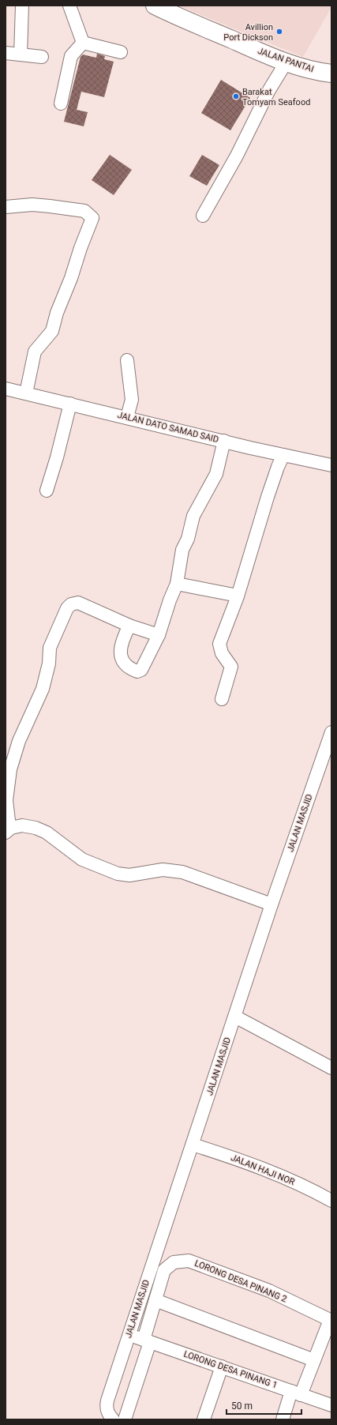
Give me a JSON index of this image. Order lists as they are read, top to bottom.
{
  "streets": {
    "highway": ["JALAN PANTAI"],
    "street": [
      "JALAN DATO SAMAD SAID",
      "JALAN MASJID",
      "JALAN HAJI NOR",
      "LORONG DESA PINANG 2",
      "LORONG DESA PINANG 1"
    ]
  },
  "crossings": [
    ["JALAN MASJID", "JALAN HAJI NOR"],
    ["JALAN MASJID", "LORONG DESA PINANG 1"],
    ["LORONG DESA PINANG 2", "LORONG DESA PINANG 1"]
  ],
  "places": ["Avillion Port Dickson", "Barakat Tomyam Seafood"],
  "scale_bar": "50 m"
}
